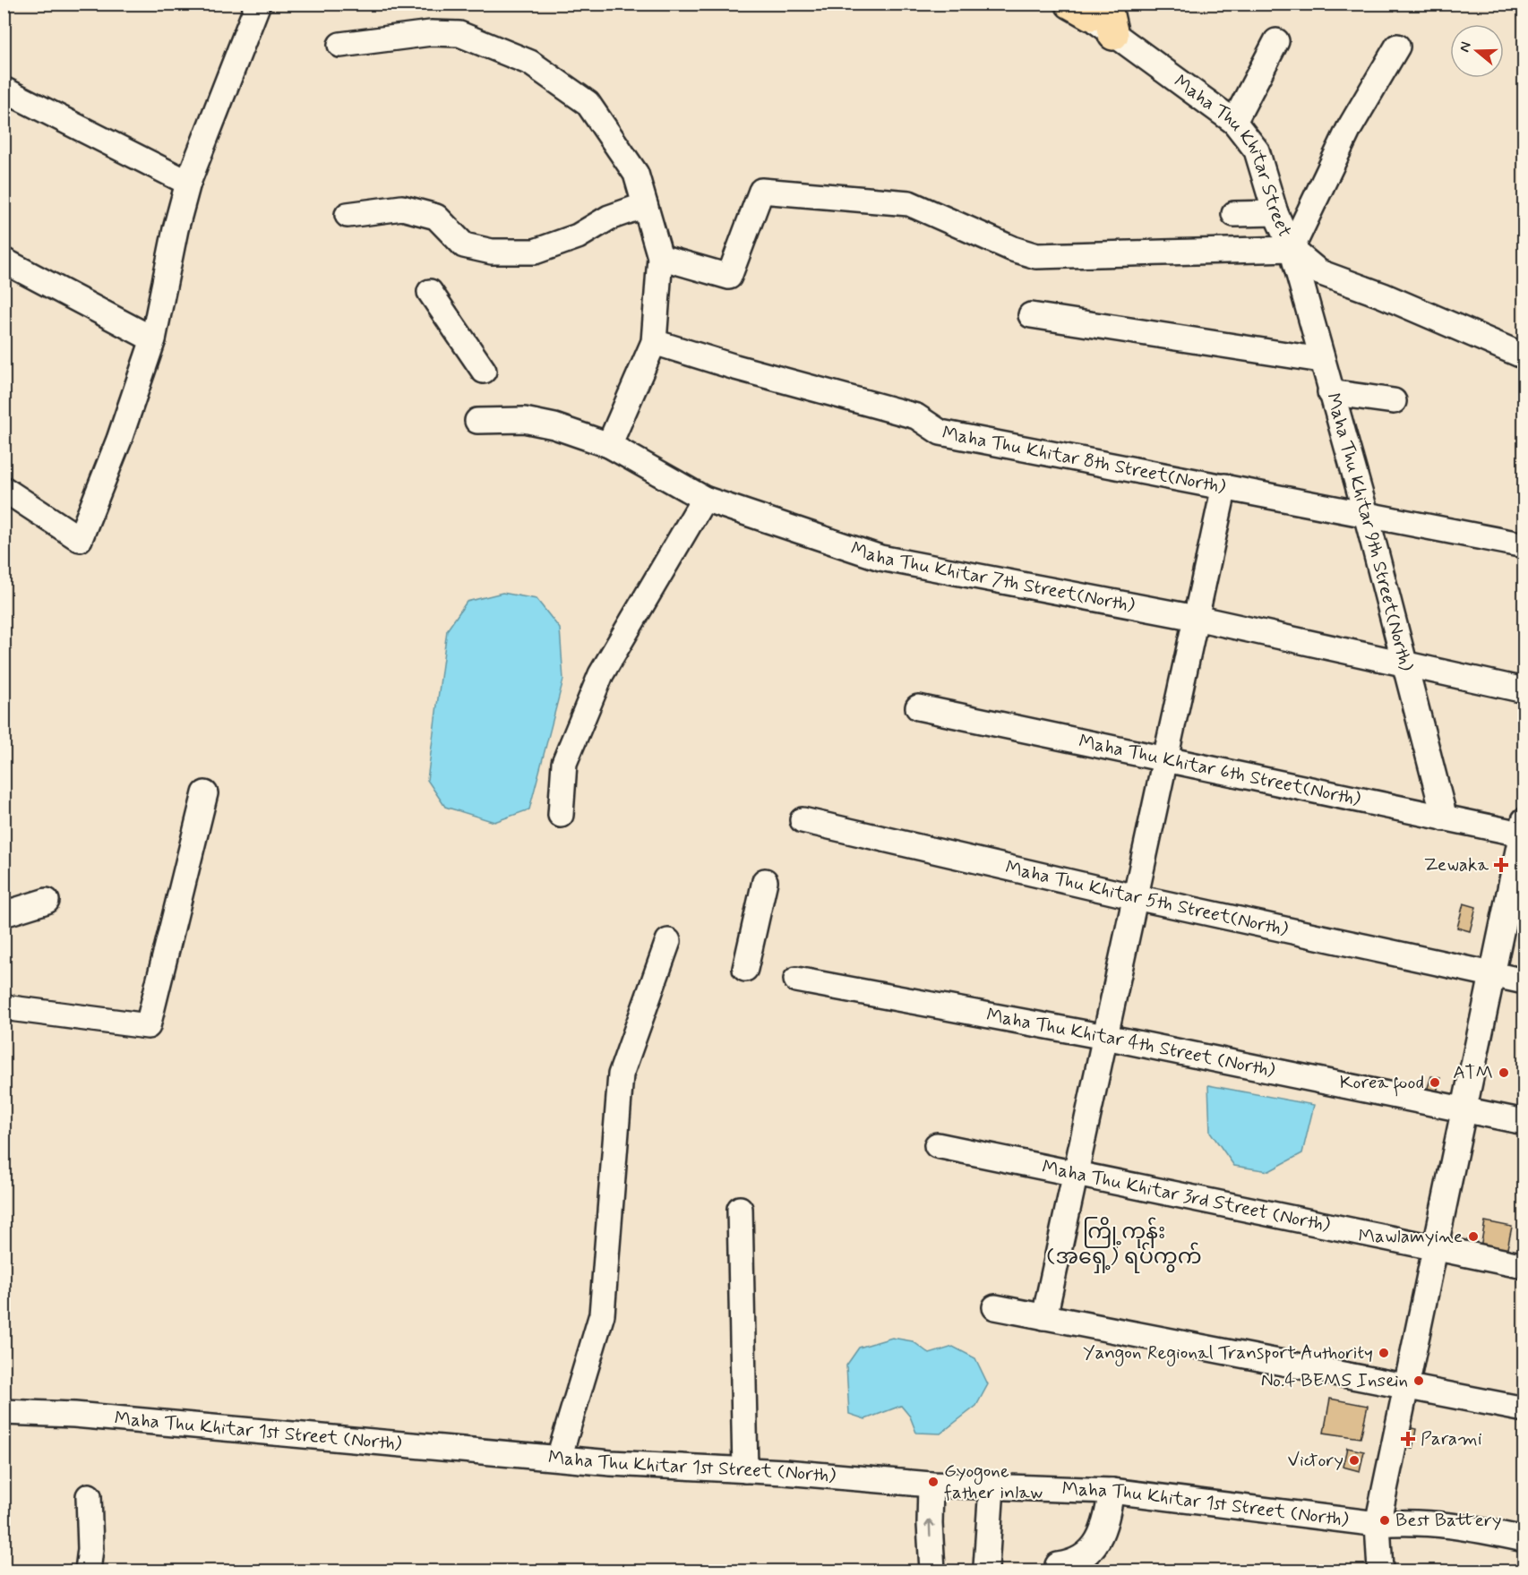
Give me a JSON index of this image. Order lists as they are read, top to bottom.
{
  "streets": {
    "street": [
      "Maha Thu Khitar Street",
      "Maha Thu Khitar 8th Street(North)",
      "Maha Thu Khitar 9th Street(North)",
      "Maha Thu Khitar 7th Street(North)",
      "Maha Thu Khitar 6th Street(North)",
      "Maha Thu Khitar 5th Street(North)",
      "Maha Thu Khitar 4th Street (North)",
      "Maha Thu Khitar 3rd Street (North)",
      "Maha Thu Khitar 1st Street (North)"
    ]
  },
  "crossings": [
    ["Maha Thu Khitar Street", "Maha Thu Khitar 9th Street(North)"],
    ["Maha Thu Khitar 8th Street(North)", "Maha Thu Khitar 9th Street(North)"],
    ["Maha Thu Khitar 9th Street(North)", "Maha Thu Khitar 7th Street(North)"],
    ["Maha Thu Khitar 9th Street(North)", "Maha Thu Khitar 6th Street(North)"]
  ],
  "districts": ["ကြို့ကုန်း (အရှေ့) ရပ်ကွက်"],
  "places": {
    "health": ["Zewaka", "Parami"],
    "other": [
      "ATM",
      "Korea food",
      "Mawlamyine",
      "Yangon Regional Transport Authority",
      "No.4 BEMS Insein",
      "Victory",
      "Gyogone father inlaw",
      "Best Battery"
    ]
  },
  "north": "left"
}
